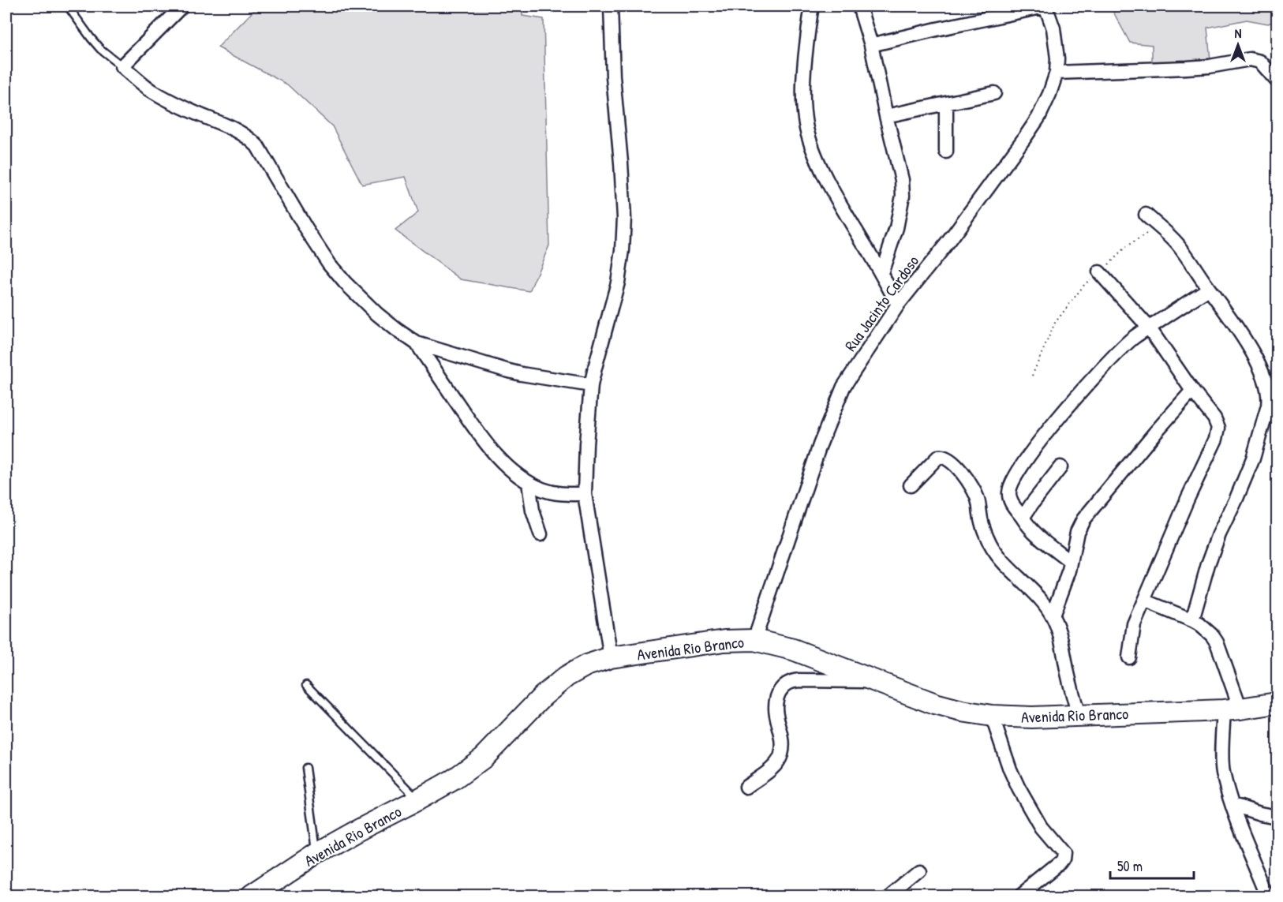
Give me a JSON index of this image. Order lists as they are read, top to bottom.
{
  "streets": {
    "main road": ["Avenida Rio Branco"],
    "street": ["Rua Jacinto Cardoso"]
  },
  "crossings": [
    ["Rua Jacinto Cardoso", "Avenida Rio Branco"]
  ],
  "scale_bar": "50 m",
  "north": "top"
}
